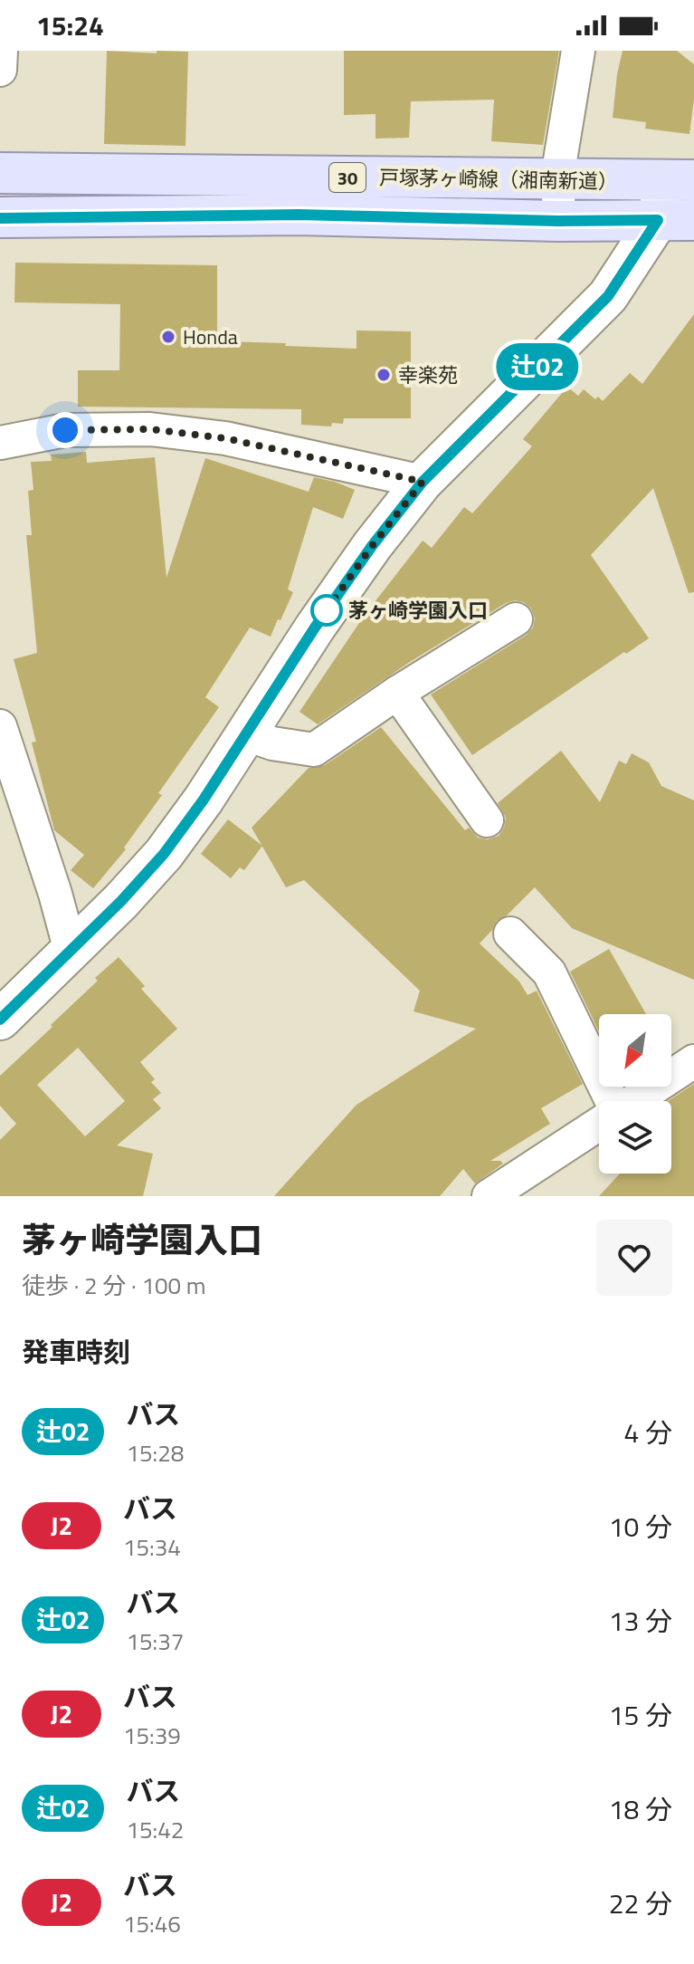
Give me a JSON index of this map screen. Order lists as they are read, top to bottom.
{
  "streets": {
    "main road": ["30", "戸塚茅ヶ崎線（湘南新道）"]
  },
  "places": ["Honda", "幸楽苑", "茅ヶ崎学園入口"],
  "lines": ["bus line 辻02"],
  "north": "bottom left",
  "page": {
    "status": "15:24",
    "on_map": "辻02",
    "heading": [
      ["茅ヶ崎学園入口", "徒歩 · 2 分 · 100 m"],
      "発車時刻"
    ],
    "list": [
      {
        "mark": "辻02",
        "name": "バス",
        "note": "15:28",
        "value": "4 分"
      },
      {
        "mark": "J2",
        "name": "バス",
        "note": "15:34",
        "value": "10 分"
      },
      {
        "mark": "辻02",
        "name": "バス",
        "note": "15:37",
        "value": "13 分"
      },
      {
        "mark": "J2",
        "name": "バス",
        "note": "15:39",
        "value": "15 分"
      },
      {
        "mark": "辻02",
        "name": "バス",
        "note": "15:42",
        "value": "18 分"
      },
      {
        "mark": "J2",
        "name": "バス",
        "note": "15:46",
        "value": "22 分"
      }
    ]
  }
}
